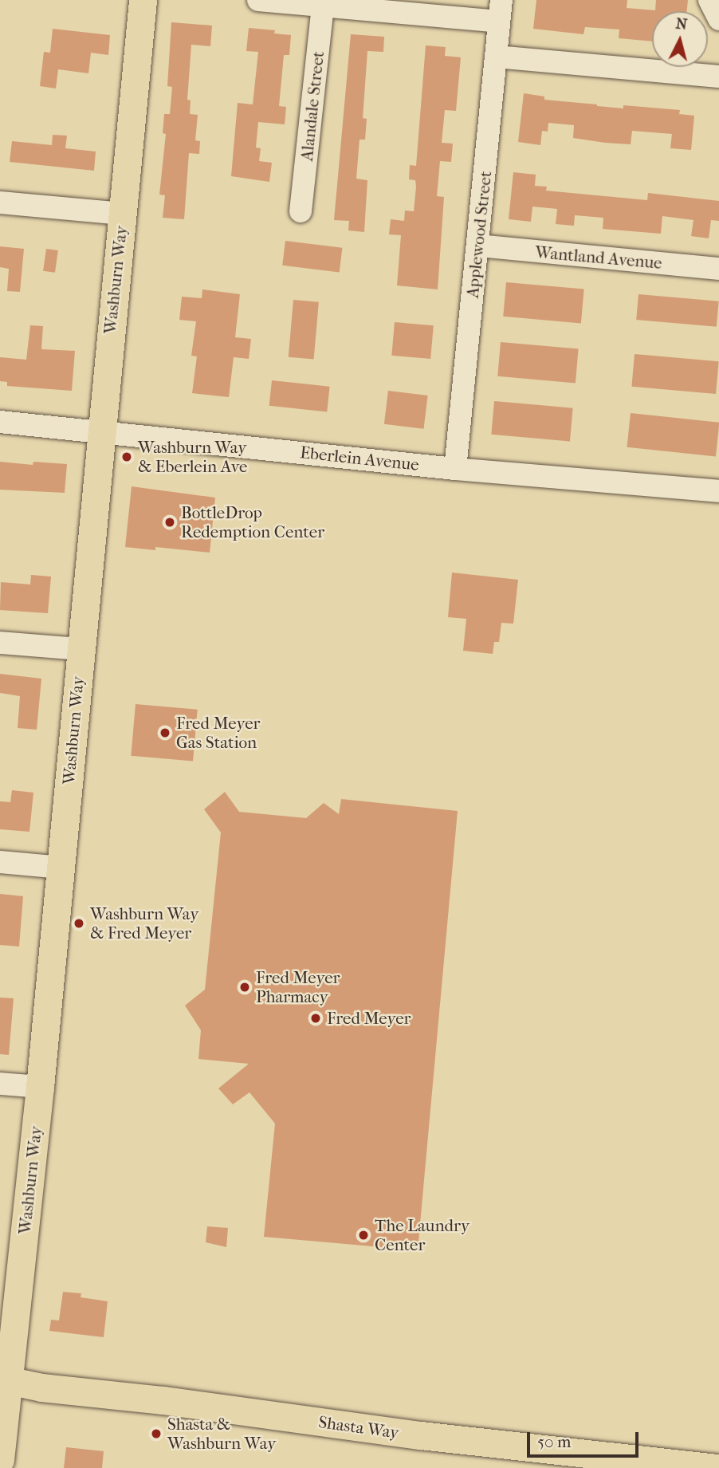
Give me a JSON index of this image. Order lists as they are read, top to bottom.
{
  "streets": {
    "main road": ["Washburn Way", "Shasta Way"],
    "street": [
      "Alandale Street",
      "Applewood Street",
      "Wantland Avenue",
      "Eberlein Avenue"
    ]
  },
  "crossings": [
    ["Applewood Street", "Wantland Avenue"],
    ["Applewood Street", "Eberlein Avenue"],
    ["Washburn Way", "Eberlein Avenue"],
    ["Washburn Way", "Shasta Way"]
  ],
  "places": [
    "Washburn Way & Eberlein Ave",
    "BottleDrop Redemption Center",
    "Fred Meyer Gas Station",
    "Washburn Way & Fred Meyer",
    "Fred Meyer Pharmacy",
    "Fred Meyer",
    "The Laundry Center",
    "Shasta & Washburn Way"
  ],
  "scale_bar": "50 m",
  "north": "top"
}
